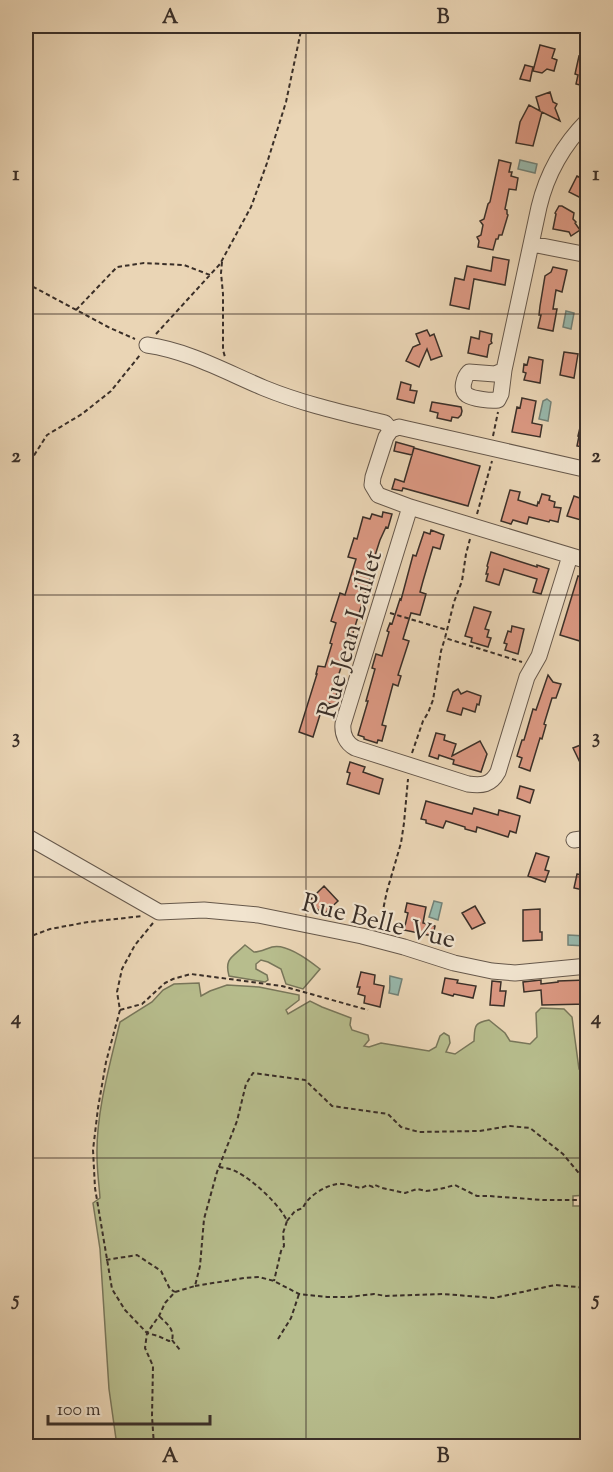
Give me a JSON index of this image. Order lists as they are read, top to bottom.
{
  "streets": {
    "street": ["Rue Jean Laillet", "Rue Belle Vue"]
  },
  "scale_bar": "100 m",
  "grid": {
    "columns": ["A", "B"],
    "rows": [
      "1",
      "2",
      "3",
      "4",
      "5"
    ]
  }
}
